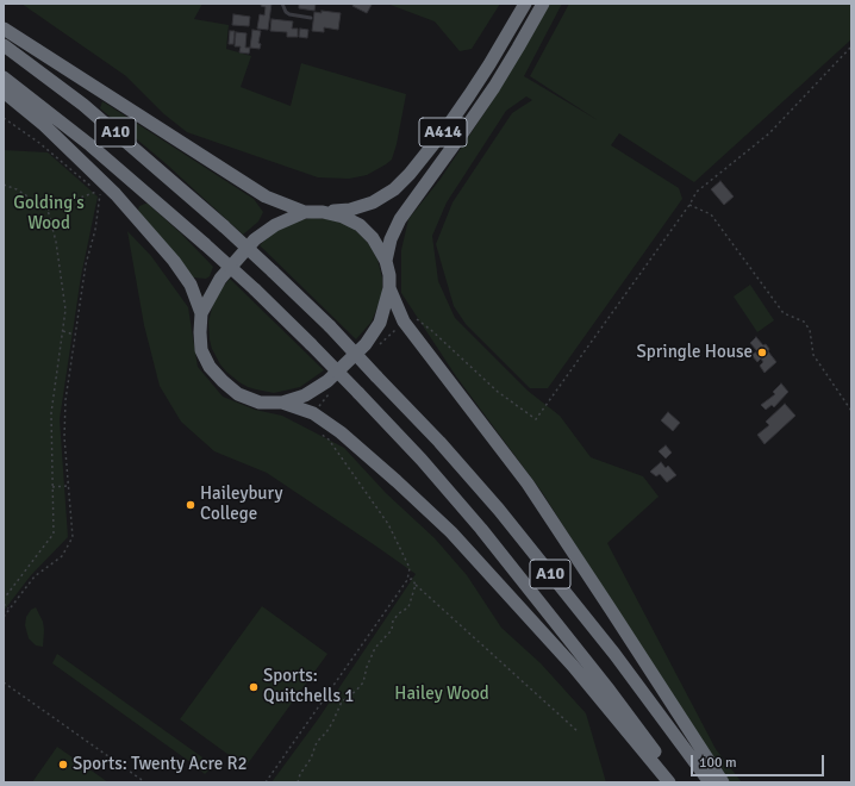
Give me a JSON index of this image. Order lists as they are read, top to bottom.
{
  "streets": {
    "highway": ["A10", "A414"]
  },
  "parks": ["Golding's Wood", "Hailey Wood"],
  "places": [
    "Springle House",
    "Haileybury College",
    "Sports: Quitchells 1",
    "Sports: Twenty Acre R2"
  ],
  "scale_bar": "100 m"
}
